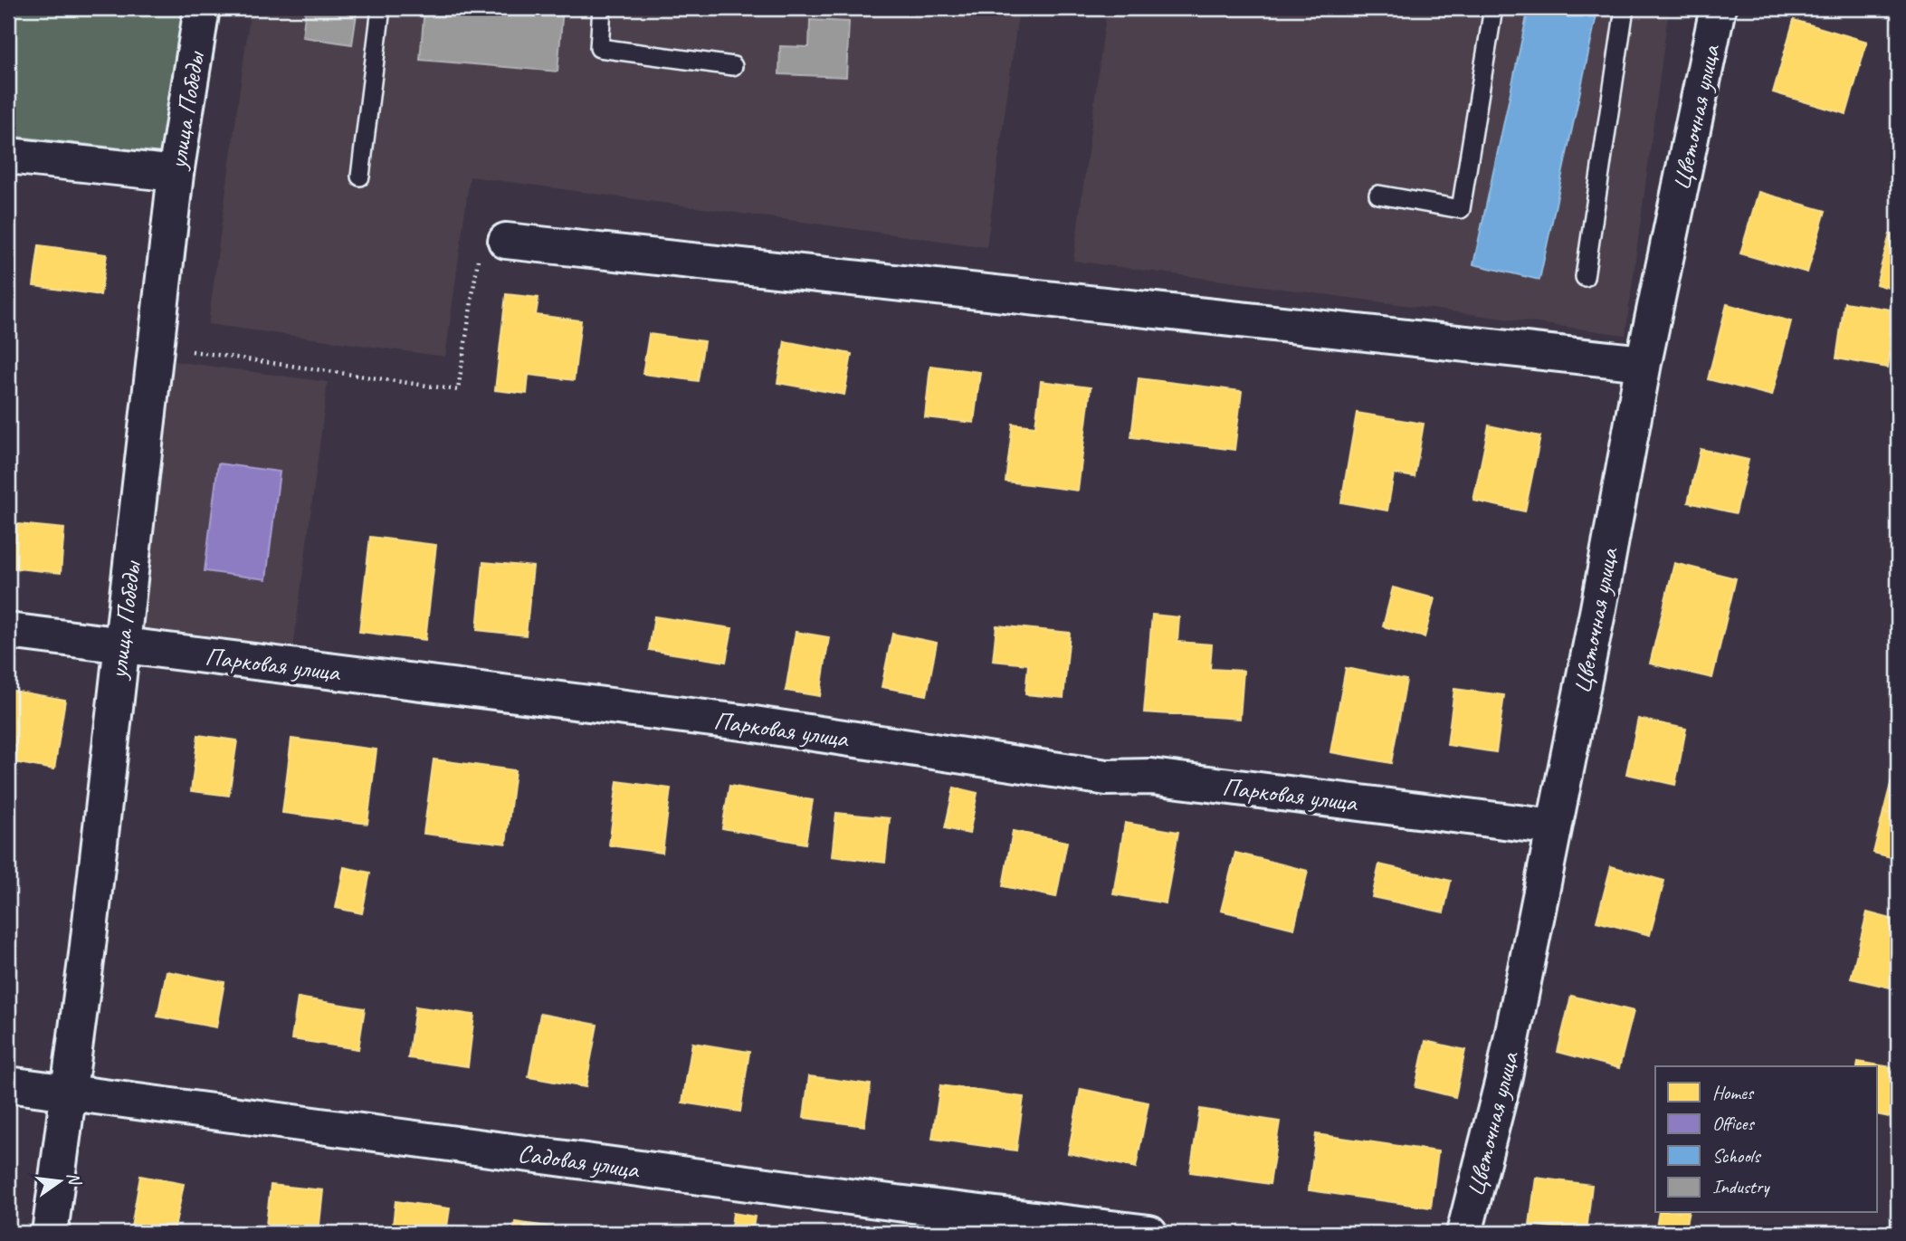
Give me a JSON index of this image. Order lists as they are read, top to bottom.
{
  "streets": {
    "street": [
      "улица Победы",
      "Цветочная улица",
      "Парковая улица",
      "Садовая улица"
    ]
  },
  "crossings": [
    ["улица Победы", "Парковая улица"],
    ["улица Победы", "Садовая улица"],
    ["Цветочная улица", "Парковая улица"]
  ],
  "legend": [
    "Homes",
    "Offices",
    "Schools",
    "Industry"
  ],
  "north": "right"
}
